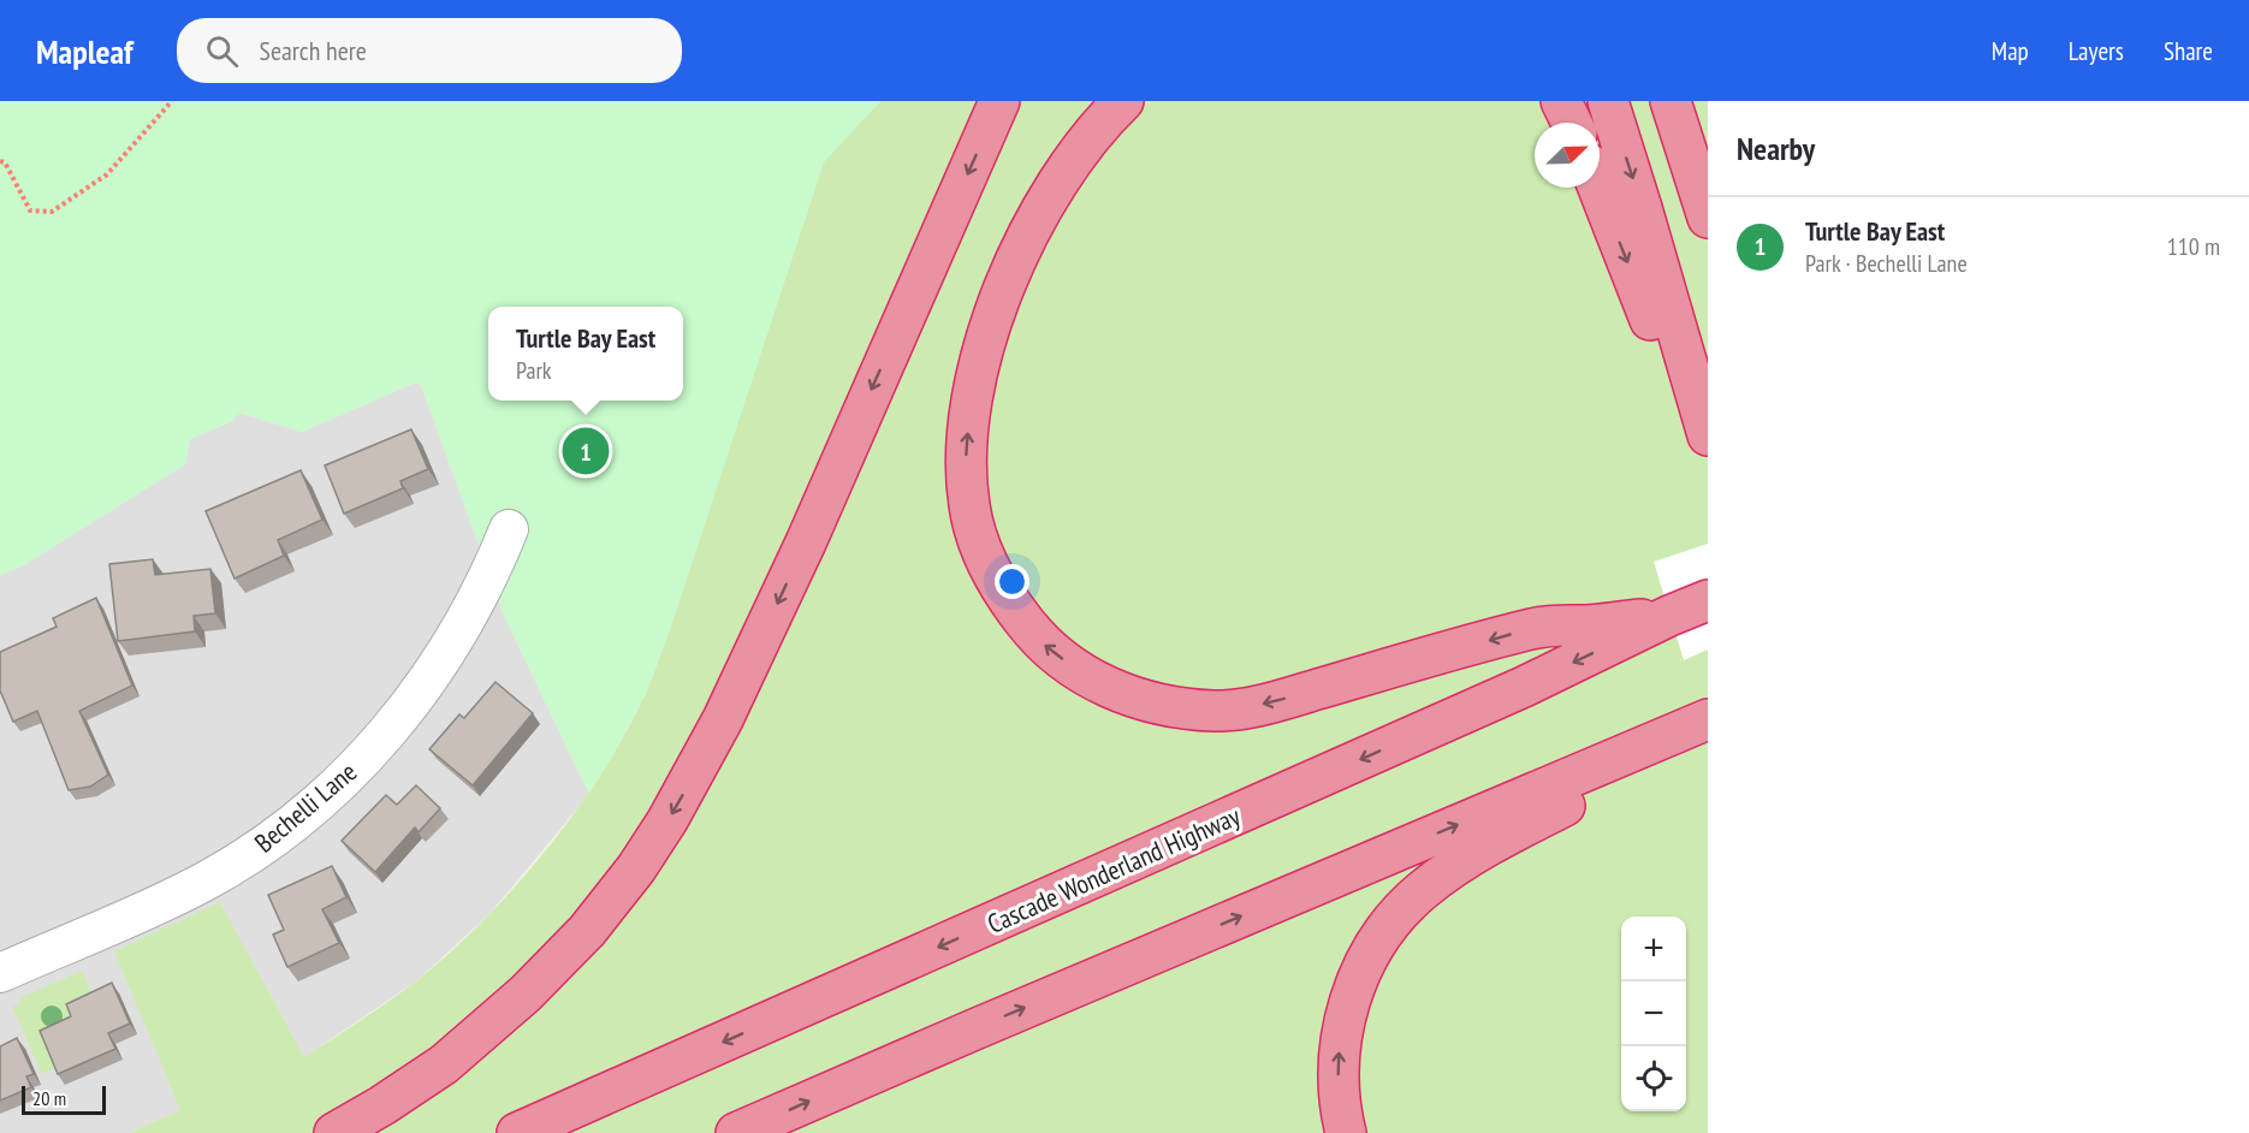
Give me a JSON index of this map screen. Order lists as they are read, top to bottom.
{
  "streets": {
    "highway": ["Cascade Wonderland Highway"],
    "street": ["Bechelli Lane"]
  },
  "scale_bar": "20 m",
  "north": "top right",
  "page": {
    "header": "Mapleaf",
    "search": "Search here",
    "nav": ["Map", "Layers", "Share"],
    "heading": "Nearby",
    "list": [
      {
        "mark": "1",
        "name": "Turtle Bay East",
        "note": "Park · Bechelli Lane",
        "value": "110 m"
      }
    ],
    "popup": ["Turtle Bay East", "Park"],
    "pins": "1",
    "map_buttons": ["+", "−"],
    "scale": "20 m"
  }
}
